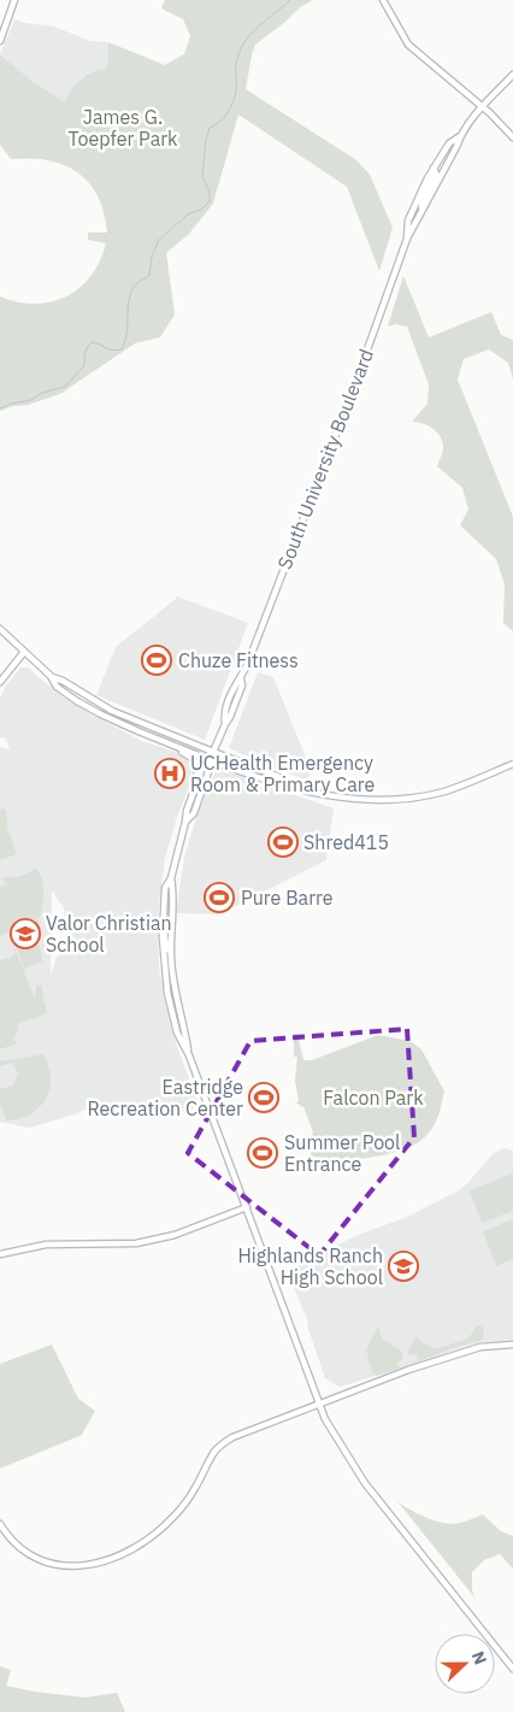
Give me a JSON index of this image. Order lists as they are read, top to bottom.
{
  "streets": {
    "main road": ["South University Boulevard"]
  },
  "parks": ["James G. Toepfer Park", "Falcon Park"],
  "places": {
    "sports": [
      "Chuze Fitness",
      "Shred415",
      "Pure Barre",
      "Eastridge Recreation Center",
      "Summer Pool Entrance"
    ],
    "hospital": ["UCHealth Emergency Room & Primary Care"],
    "school or university": ["Valor Christian School", "Highlands Ranch High School"]
  },
  "north": "right"
}
